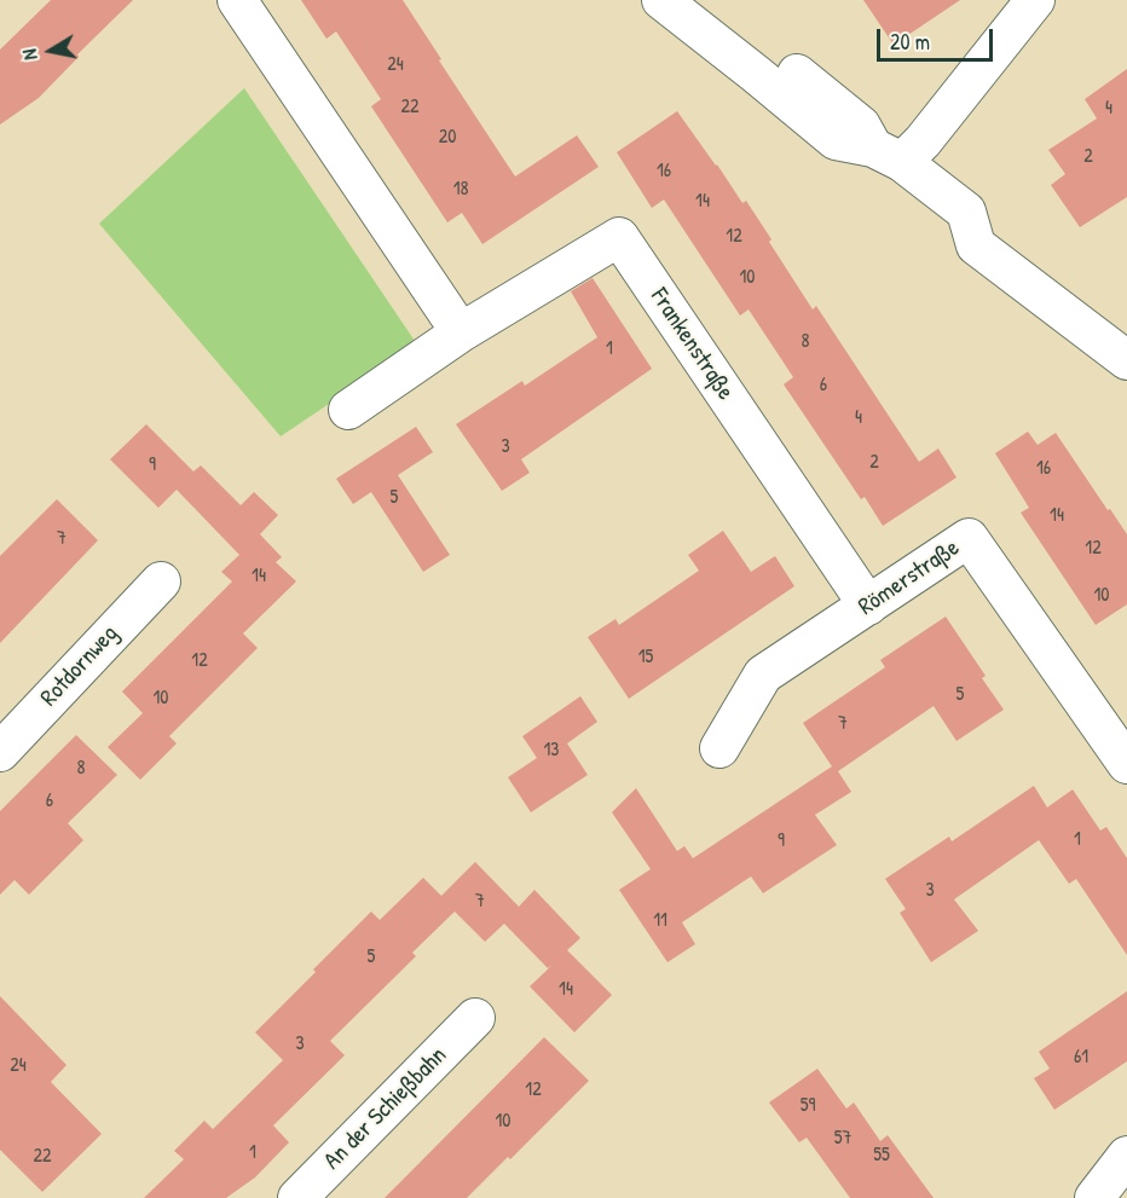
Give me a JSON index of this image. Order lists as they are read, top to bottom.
{
  "streets": {
    "street": [
      "Frankenstraße",
      "Römerstraße",
      "Rotdornweg",
      "An der Schießbahn"
    ]
  },
  "crossings": [
    ["Frankenstraße", "Römerstraße"]
  ],
  "house_numbers": [
    "24",
    "22",
    "4",
    "20",
    "2",
    "16",
    "18",
    "14",
    "12",
    "10",
    "8",
    "1",
    "6",
    "4",
    "3",
    "2",
    "9",
    "16",
    "5",
    "14",
    "7",
    "12",
    "14",
    "10",
    "15",
    "12",
    "5",
    "10",
    "7",
    "13",
    "8",
    "6",
    "1",
    "9",
    "3",
    "7",
    "11",
    "5",
    "14",
    "3",
    "61",
    "24",
    "12",
    "59",
    "10",
    "57",
    "1",
    "55",
    "22"
  ],
  "scale_bar": "20 m",
  "north": "left"
}
